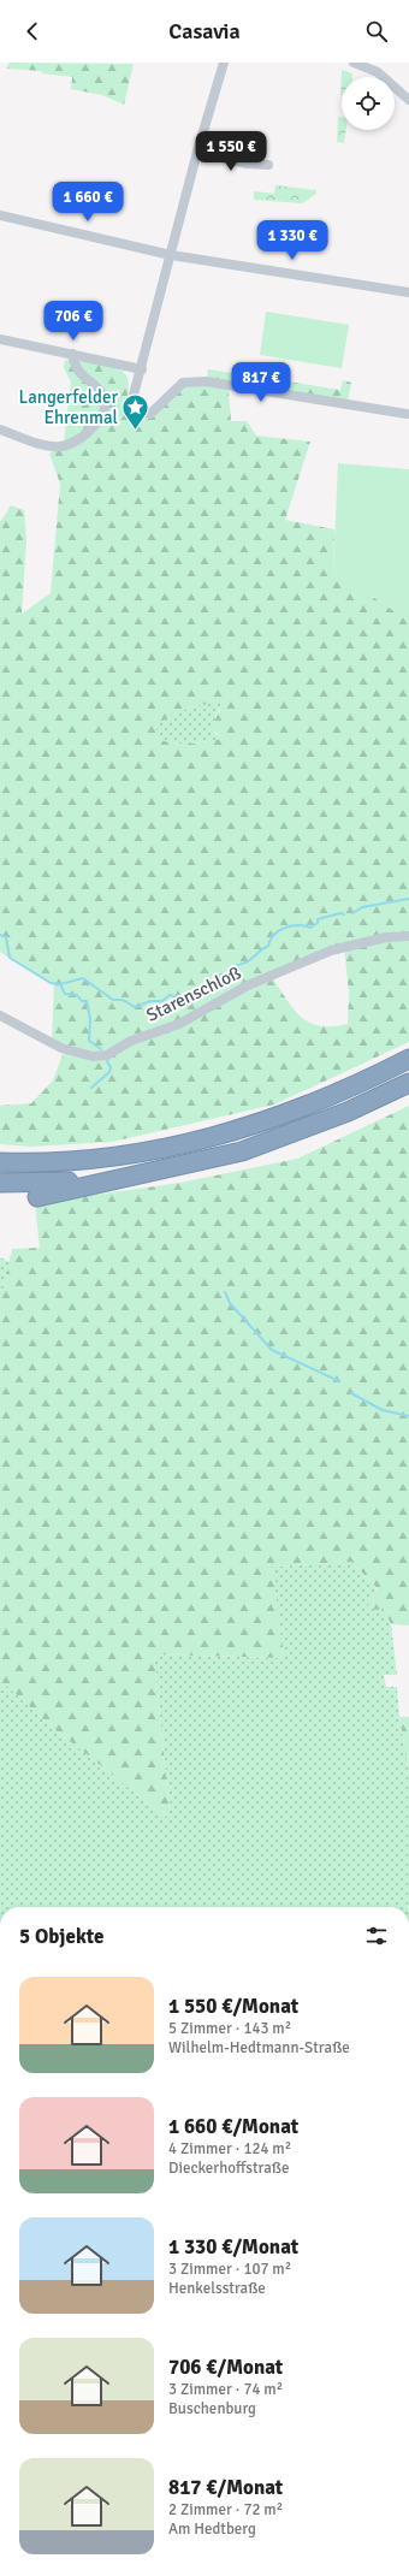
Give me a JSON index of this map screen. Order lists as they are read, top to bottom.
{
  "streets": {
    "street": ["Starenschloß"]
  },
  "places": {
    "place": ["Langerfelder Ehrenmal"]
  },
  "page": {
    "header": "Casavia",
    "price": [
      "1 550 €",
      "1 660 €",
      "1 330 €",
      "706 €",
      "817 €"
    ],
    "heading": "5 Objekte",
    "list": [
      {
        "name": "1 550 €/Monat",
        "note": "5 Zimmer · 143 m² · Wilhelm-Hedtmann-Straße"
      },
      {
        "name": "1 660 €/Monat",
        "note": "4 Zimmer · 124 m² · Dieckerhoffstraße"
      },
      {
        "name": "1 330 €/Monat",
        "note": "3 Zimmer · 107 m² · Henkelsstraße"
      },
      {
        "name": "706 €/Monat",
        "note": "3 Zimmer · 74 m² · Buschenburg"
      },
      {
        "name": "817 €/Monat",
        "note": "2 Zimmer · 72 m² · Am Hedtberg"
      }
    ]
  }
}
